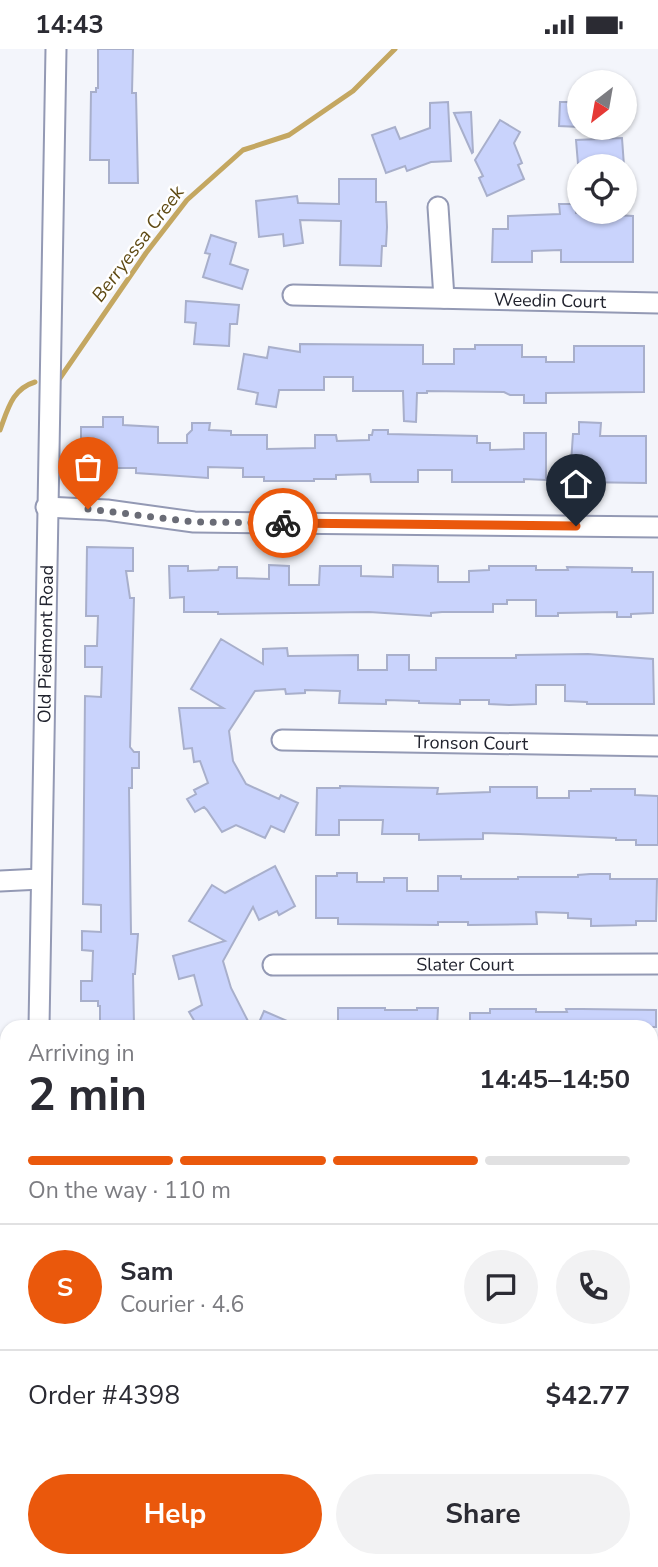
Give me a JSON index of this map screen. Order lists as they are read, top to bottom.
{
  "streets": {
    "street": [
      "Weedin Court",
      "Old Piedmont Road",
      "Tronson Court",
      "Slater Court"
    ]
  },
  "water": ["Berryessa Creek"],
  "north": "bottom left",
  "page": {
    "status": "14:43",
    "heading": ["2 min", "Arriving in", "14:45–14:50"],
    "panel": [
      "Sam",
      "Courier · 4.6",
      "Order #4398",
      "$42.77"
    ],
    "bar": "On the way · 110 m",
    "round": "S",
    "buttons": ["Help", "Share"]
  }
}
